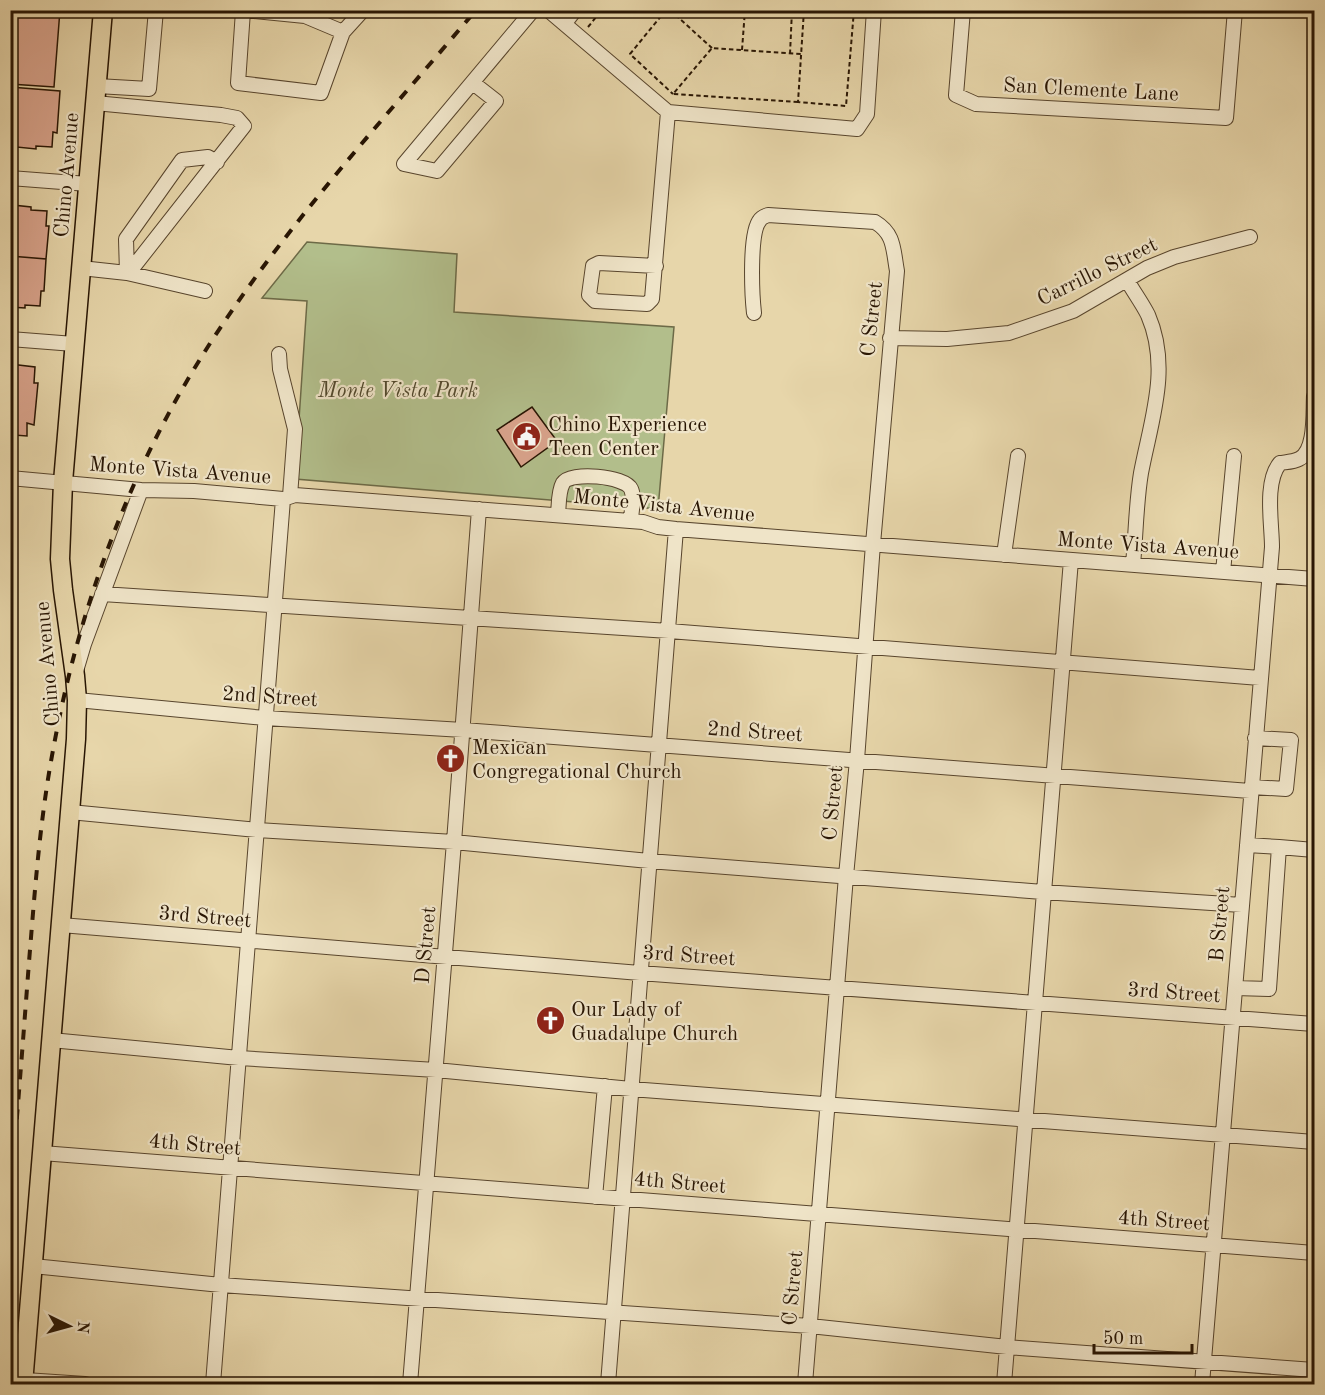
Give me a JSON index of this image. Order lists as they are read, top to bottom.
{
  "streets": {
    "main road": ["Chino Avenue"],
    "street": [
      "San Clemente Lane",
      "Carrillo Street",
      "C Street",
      "Monte Vista Avenue",
      "2nd Street",
      "3rd Street",
      "B Street",
      "D Street",
      "4th Street"
    ]
  },
  "crossings": [
    ["Chino Avenue", "Monte Vista Avenue"],
    ["Chino Avenue", "2nd Street"],
    ["Chino Avenue", "3rd Street"],
    ["Chino Avenue", "4th Street"],
    ["Carrillo Street", "C Street"],
    ["C Street", "Monte Vista Avenue"],
    ["C Street", "2nd Street"],
    ["C Street", "3rd Street"],
    ["C Street", "4th Street"],
    ["Monte Vista Avenue", "B Street"],
    ["Monte Vista Avenue", "D Street"],
    ["2nd Street", "B Street"],
    ["2nd Street", "D Street"],
    ["3rd Street", "B Street"],
    ["3rd Street", "D Street"],
    ["B Street", "4th Street"],
    ["D Street", "4th Street"]
  ],
  "parks": ["Monte Vista Park"],
  "places": {
    "public building": ["Chino Experience Teen Center"],
    "church": ["Mexican Congregational Church", "Our Lady of Guadalupe Church"]
  },
  "scale_bar": "50 m",
  "north": "right"
}
